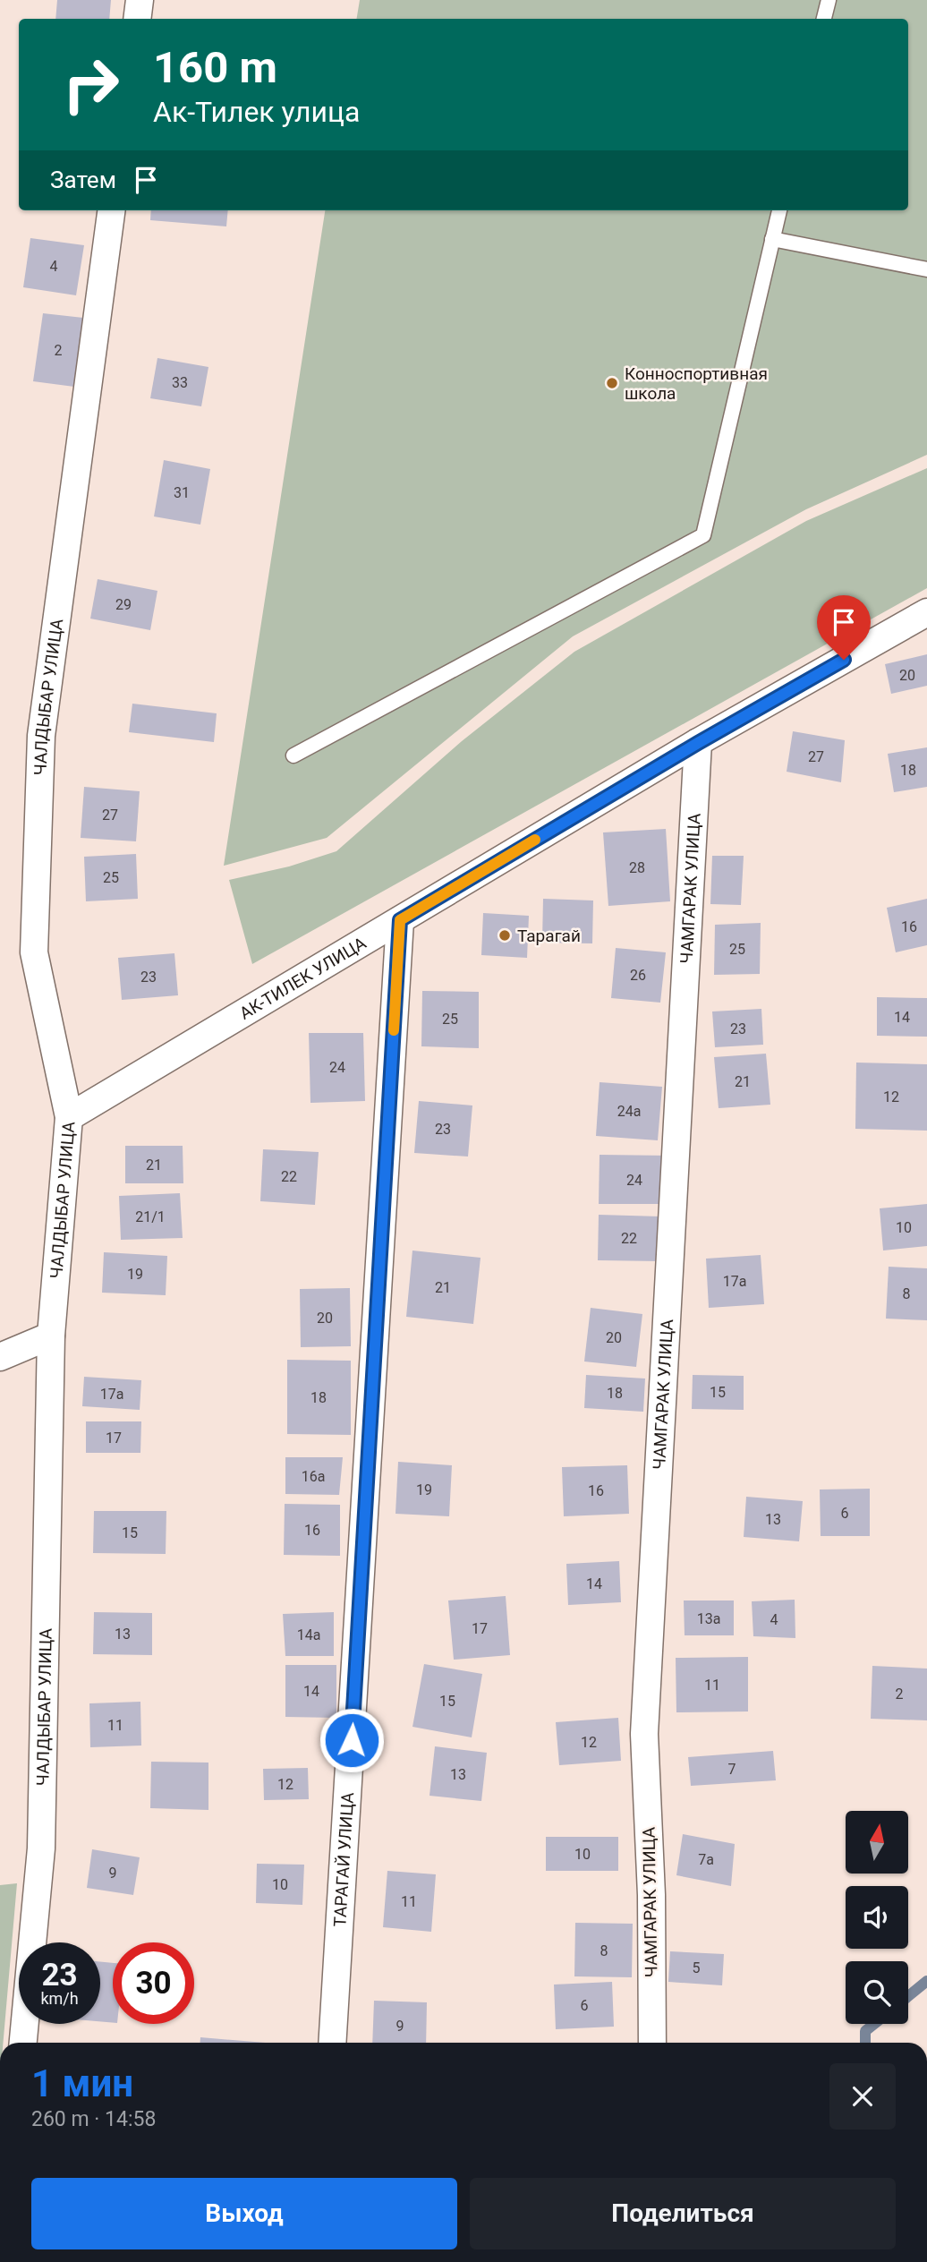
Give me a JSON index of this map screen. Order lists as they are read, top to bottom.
{
  "streets": {
    "street": [
      "ЧАЛДЫБАР УЛИЦА",
      "ЧАМГАРАК УЛИЦА",
      "АК-ТИЛЕК УЛИЦА",
      "ТАРАГАЙ УЛИЦА"
    ]
  },
  "crossings": [
    ["ЧАЛДЫБАР УЛИЦА", "АК-ТИЛЕК УЛИЦА"],
    ["ЧАМГАРАК УЛИЦА", "АК-ТИЛЕК УЛИЦА"],
    ["АК-ТИЛЕК УЛИЦА", "ТАРАГАЙ УЛИЦА"]
  ],
  "places": ["Конноспортивная школа", "Тарагай"],
  "house_numbers": [
    "4",
    "2",
    "33",
    "31",
    "29",
    "20",
    "27",
    "18",
    "27",
    "28",
    "25",
    "16",
    "25",
    "26",
    "23",
    "14",
    "25",
    "23",
    "24",
    "21",
    "12",
    "24а",
    "23",
    "21",
    "22",
    "24",
    "21/1",
    "10",
    "22",
    "19",
    "17а",
    "21",
    "8",
    "20",
    "20",
    "15",
    "18",
    "17а",
    "18",
    "17",
    "16а",
    "19",
    "16",
    "6",
    "13",
    "16",
    "15",
    "14",
    "13а",
    "4",
    "17",
    "13",
    "14а",
    "11",
    "14",
    "2",
    "15",
    "11",
    "12",
    "7",
    "13",
    "12",
    "10",
    "7а",
    "9",
    "10",
    "11",
    "8",
    "5",
    "6",
    "9"
  ],
  "north": "top",
  "page": {
    "turn": ["160 m", "Ак-Тилек улица"],
    "then": "Затем",
    "speed": "23 km/h",
    "limit": "30",
    "heading": ["1 мин", "260 m · 14:58"],
    "buttons": ["Выход", "Поделиться"]
  }
}
